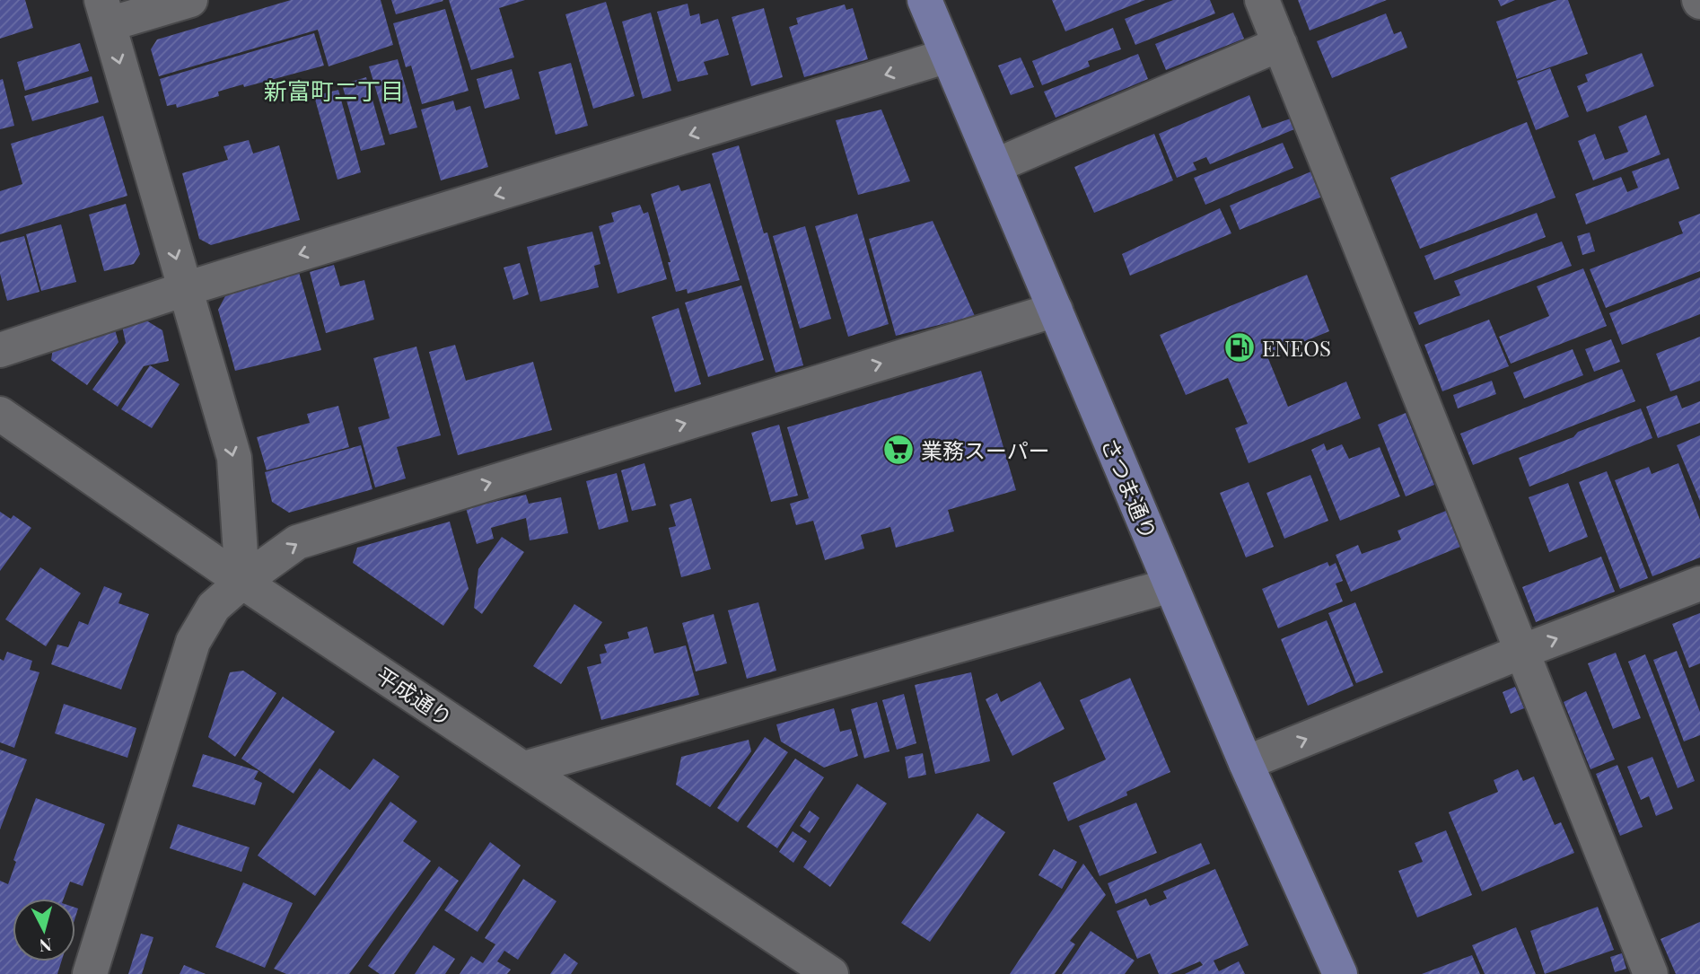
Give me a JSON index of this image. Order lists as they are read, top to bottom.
{
  "streets": {
    "main road": ["さつま通り"],
    "street": ["平成通り"]
  },
  "districts": ["新富町二丁目"],
  "places": {
    "fuel station": ["ENEOS"],
    "supermarket": ["業務スーパー"]
  },
  "north": "bottom"
}
